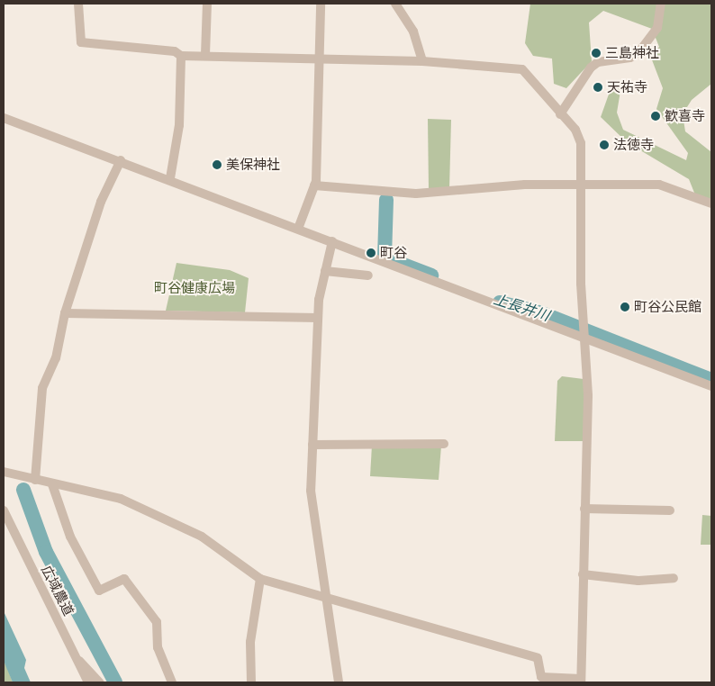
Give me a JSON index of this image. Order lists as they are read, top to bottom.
{
  "streets": {
    "street": ["広域農道"]
  },
  "water": ["上長井川"],
  "parks": ["町谷健康広場"],
  "places": [
    "三島神社",
    "天祐寺",
    "歓喜寺",
    "法徳寺",
    "美保神社",
    "町谷",
    "町谷公民館"
  ]
}
